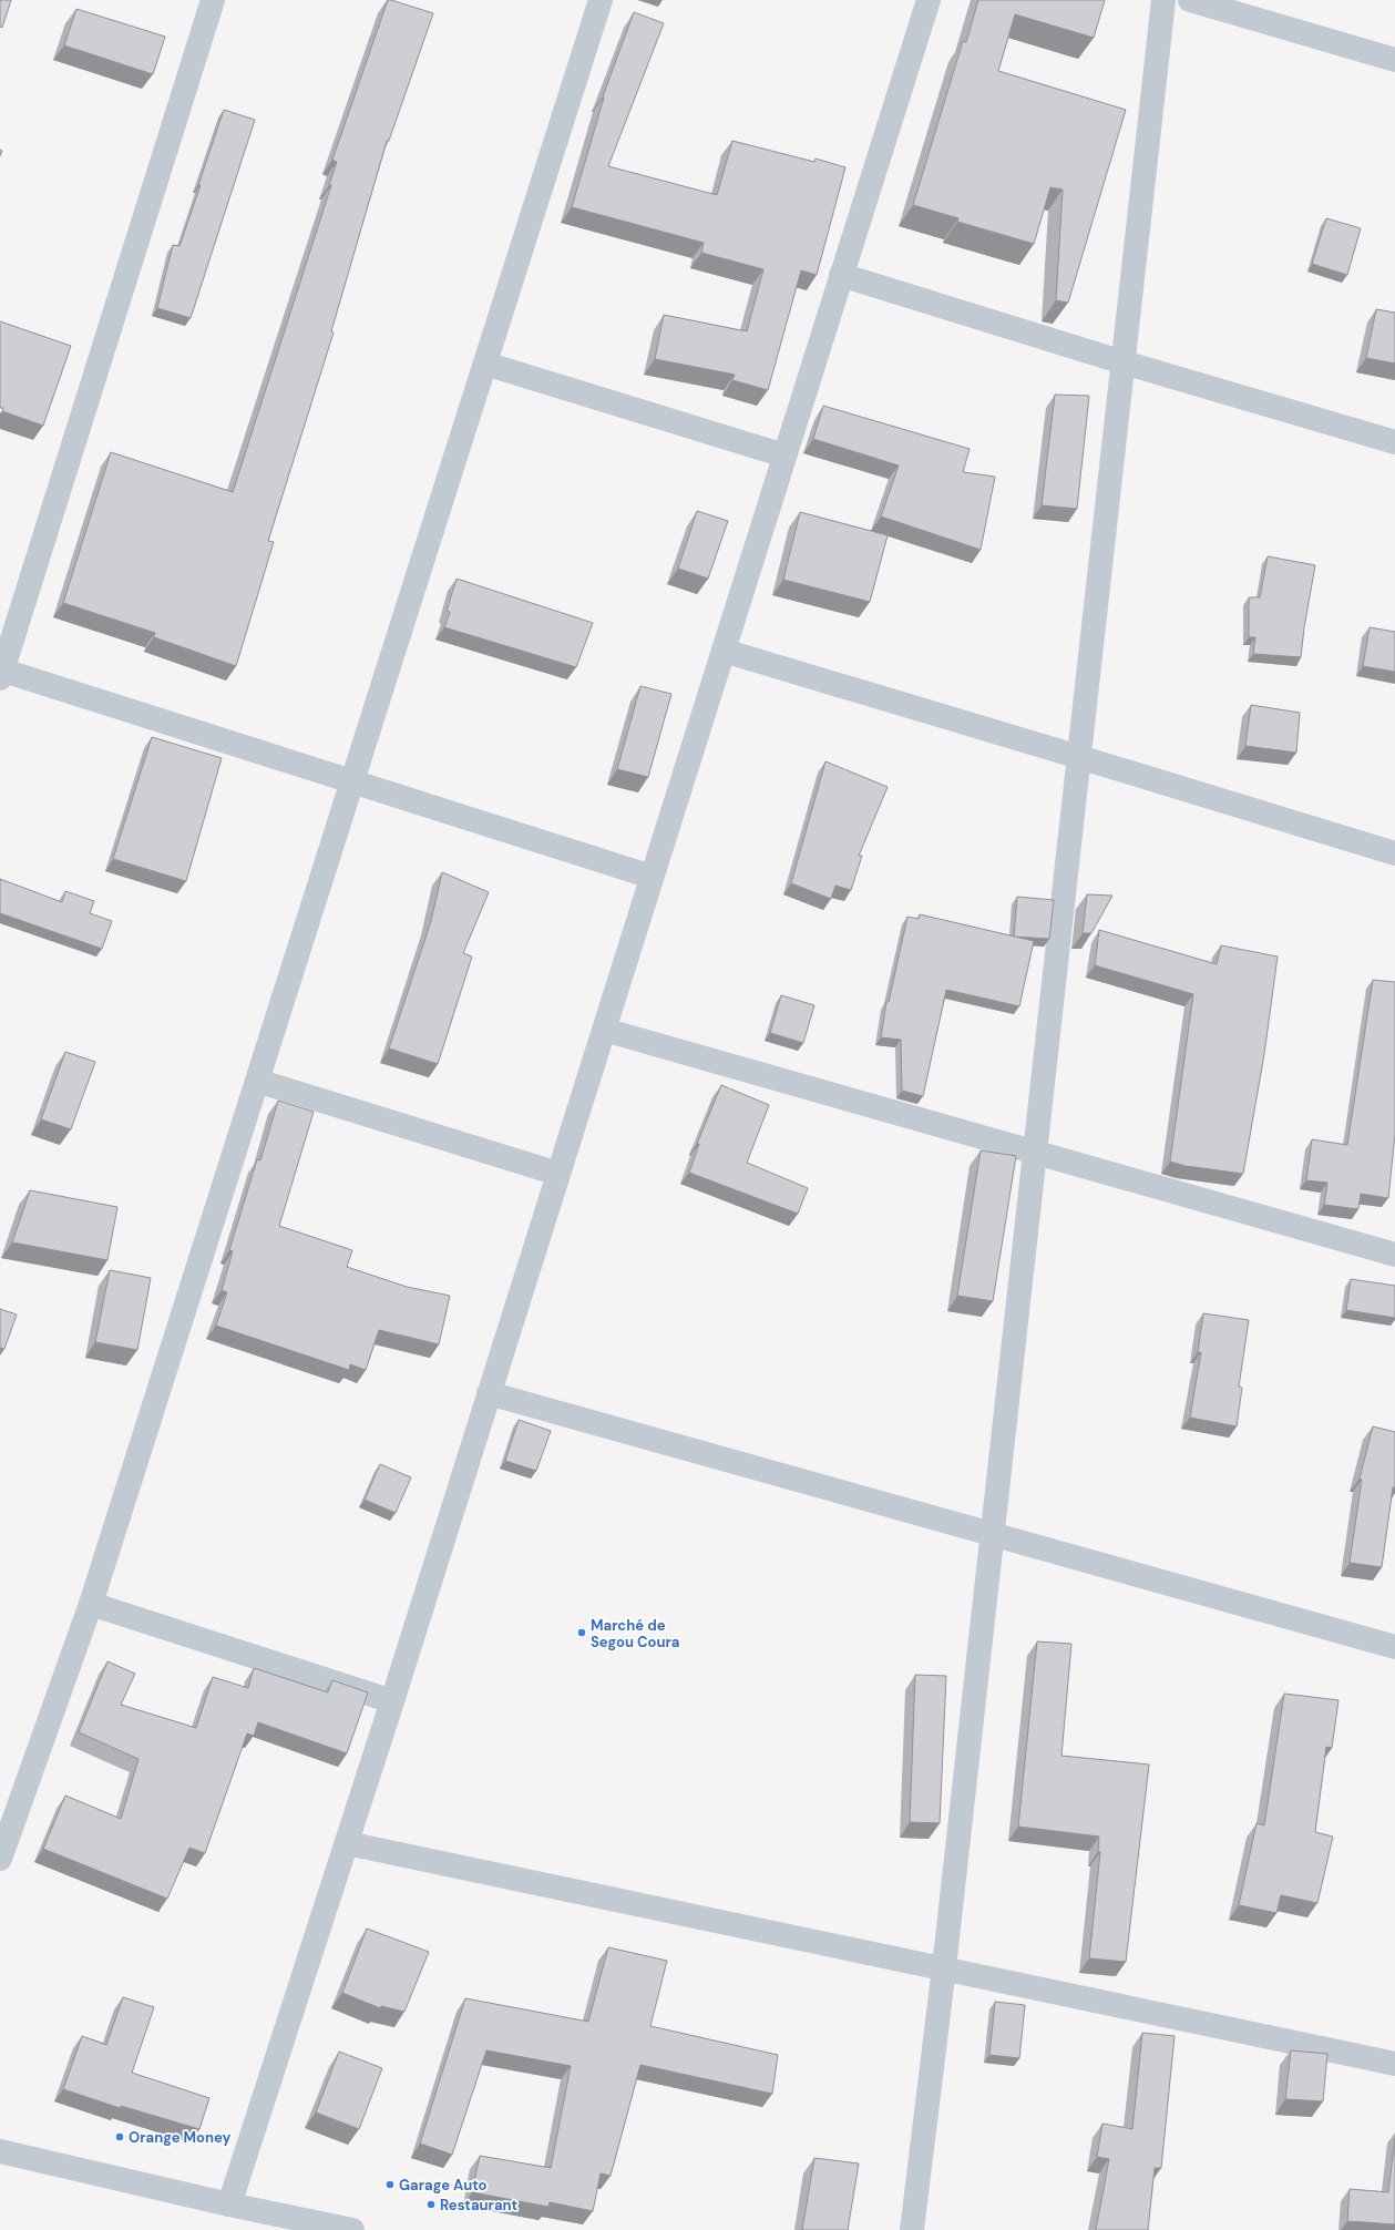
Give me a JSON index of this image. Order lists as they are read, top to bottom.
{
  "places": [
    "Marché de Segou Coura",
    "Orange Money",
    "Garage Auto",
    "Restaurant"
  ]
}
